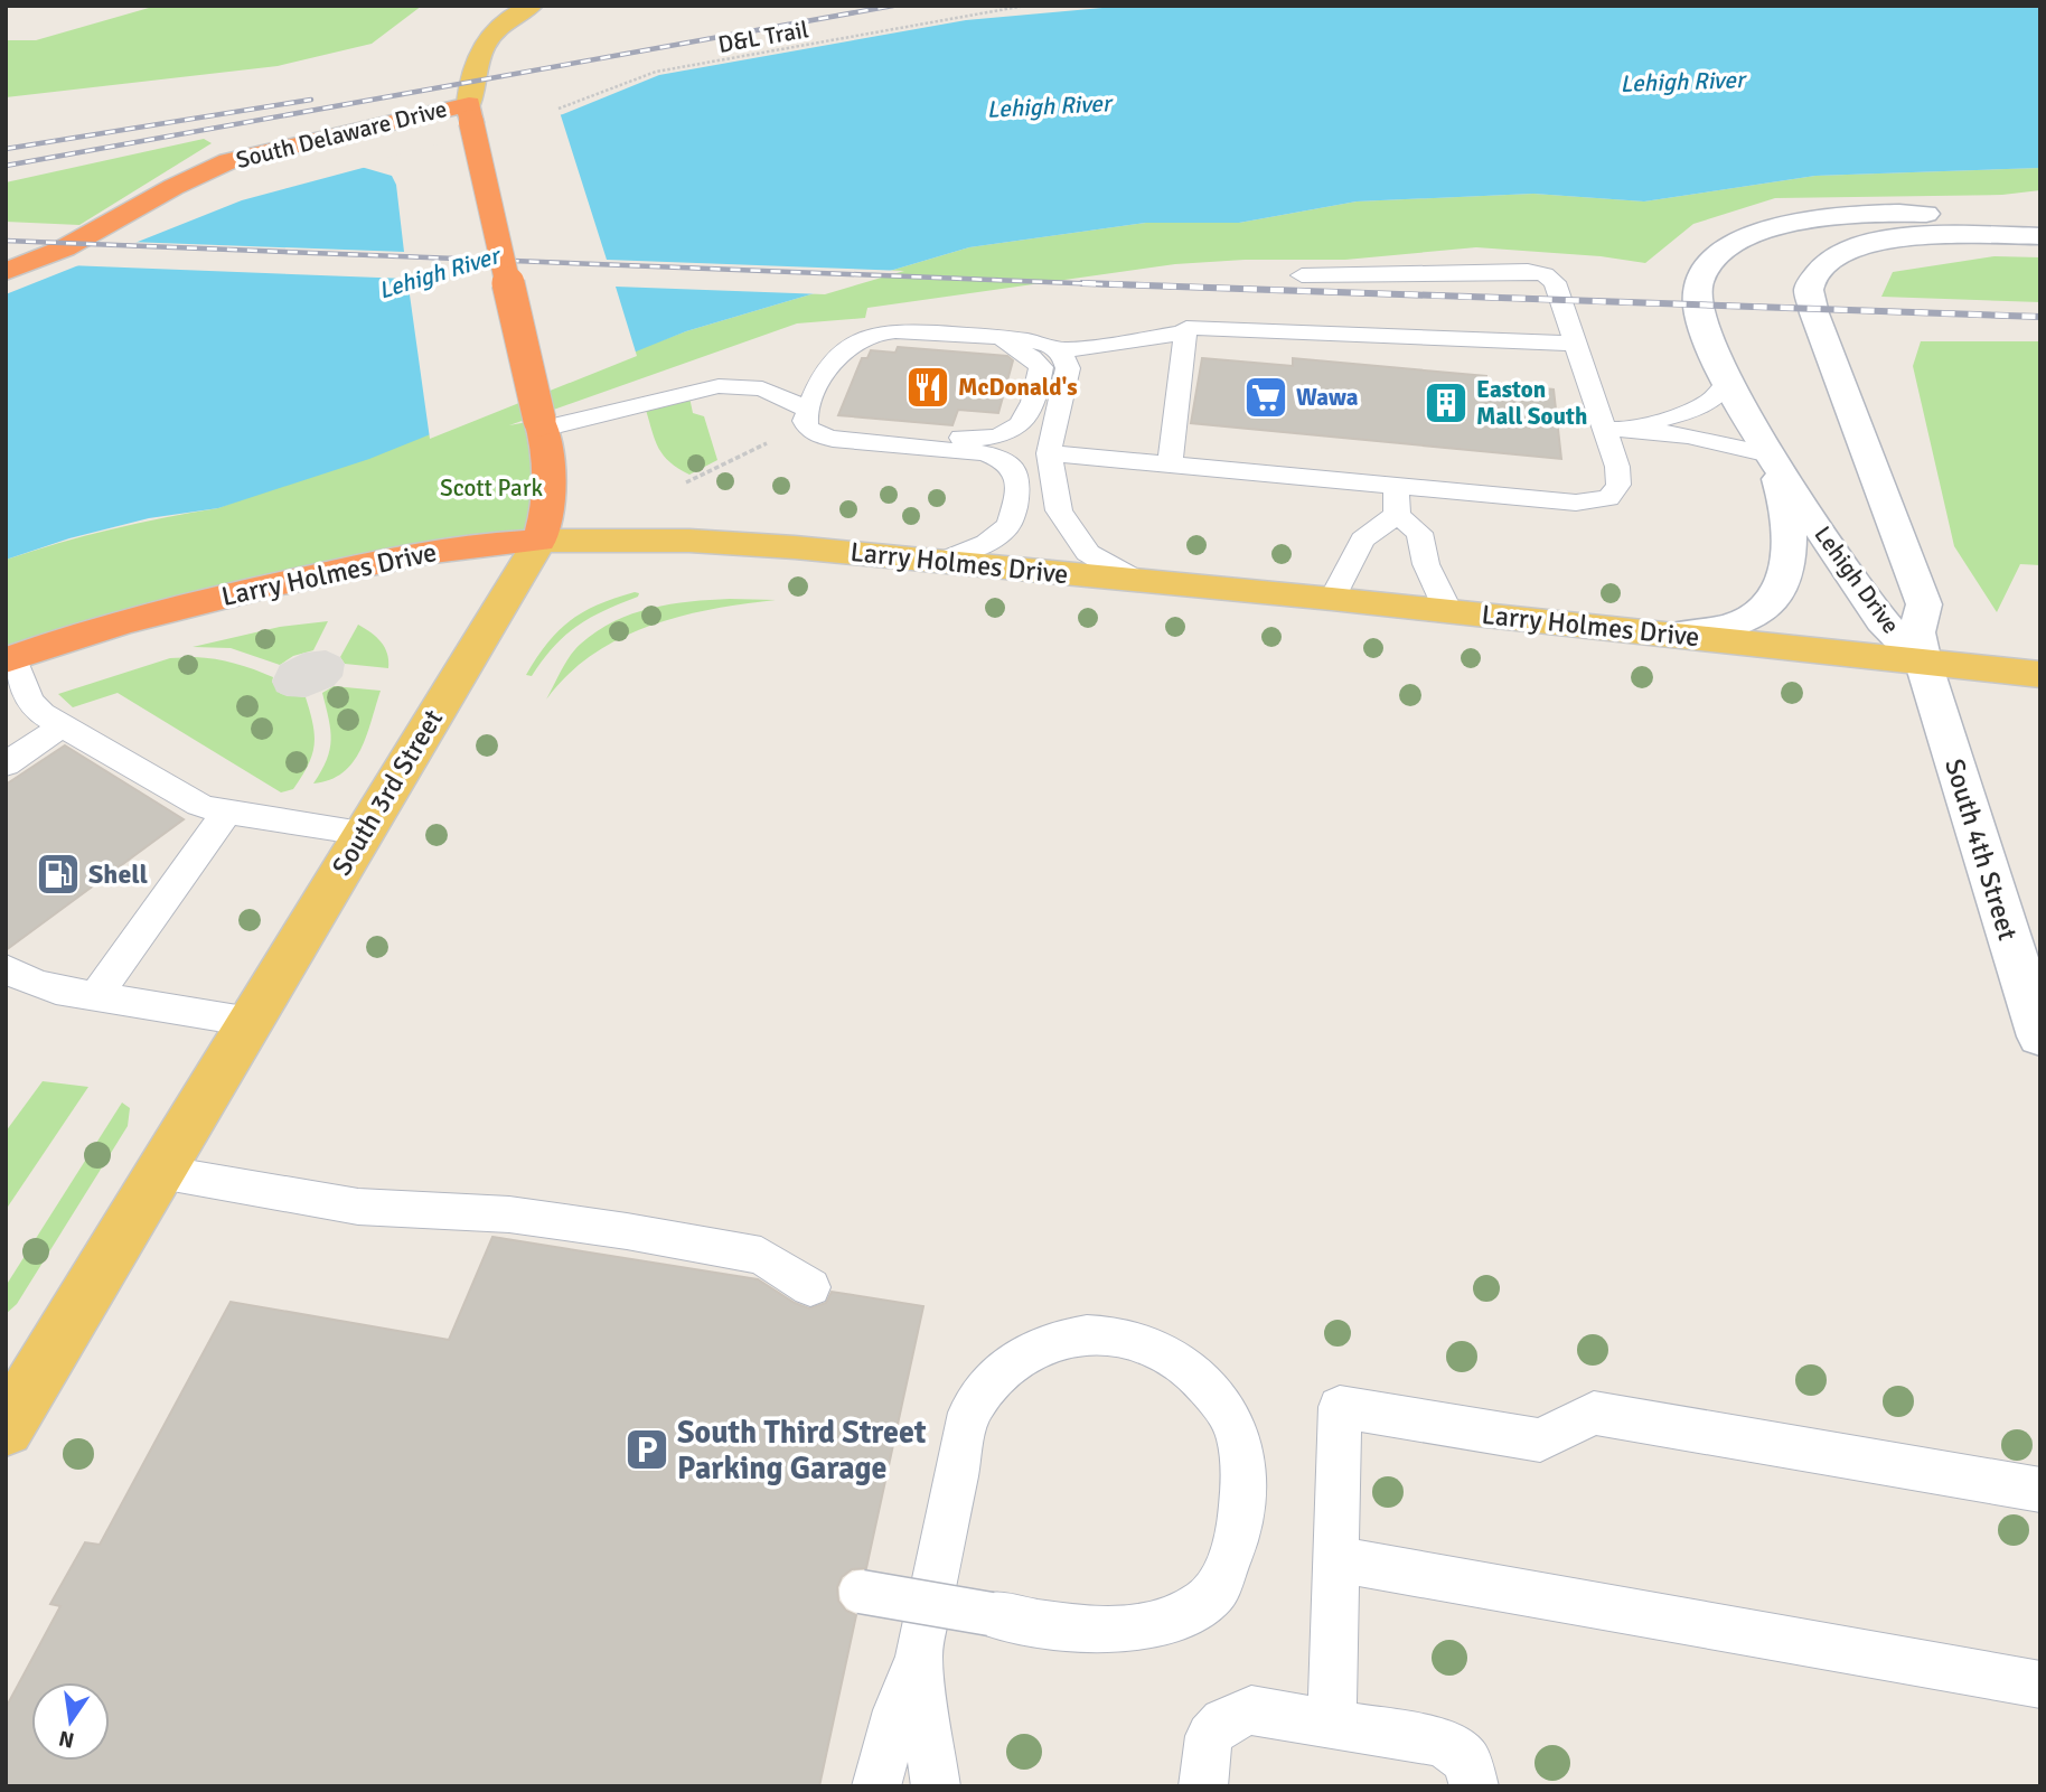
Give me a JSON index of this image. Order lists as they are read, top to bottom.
{
  "streets": {
    "highway": ["South Delaware Drive", "Larry Holmes Drive", "South 3rd Street"],
    "street": ["Lehigh Drive", "South 4th Street"],
    "path": ["D&L Trail"]
  },
  "crossings": [
    ["South Delaware Drive", "South 3rd Street"],
    ["Larry Holmes Drive", "Lehigh Drive"],
    ["Larry Holmes Drive", "South 3rd Street"],
    ["Larry Holmes Drive", "South 4th Street"],
    ["Lehigh Drive", "South 4th Street"]
  ],
  "water": ["Lehigh River"],
  "parks": ["Scott Park"],
  "places": {
    "restaurant": ["McDonald's"],
    "supermarket": ["Wawa"],
    "building": ["Easton Mall South"],
    "fuel station": ["Shell"],
    "parking": ["South Third Street Parking Garage"]
  },
  "north": "bottom"
}
